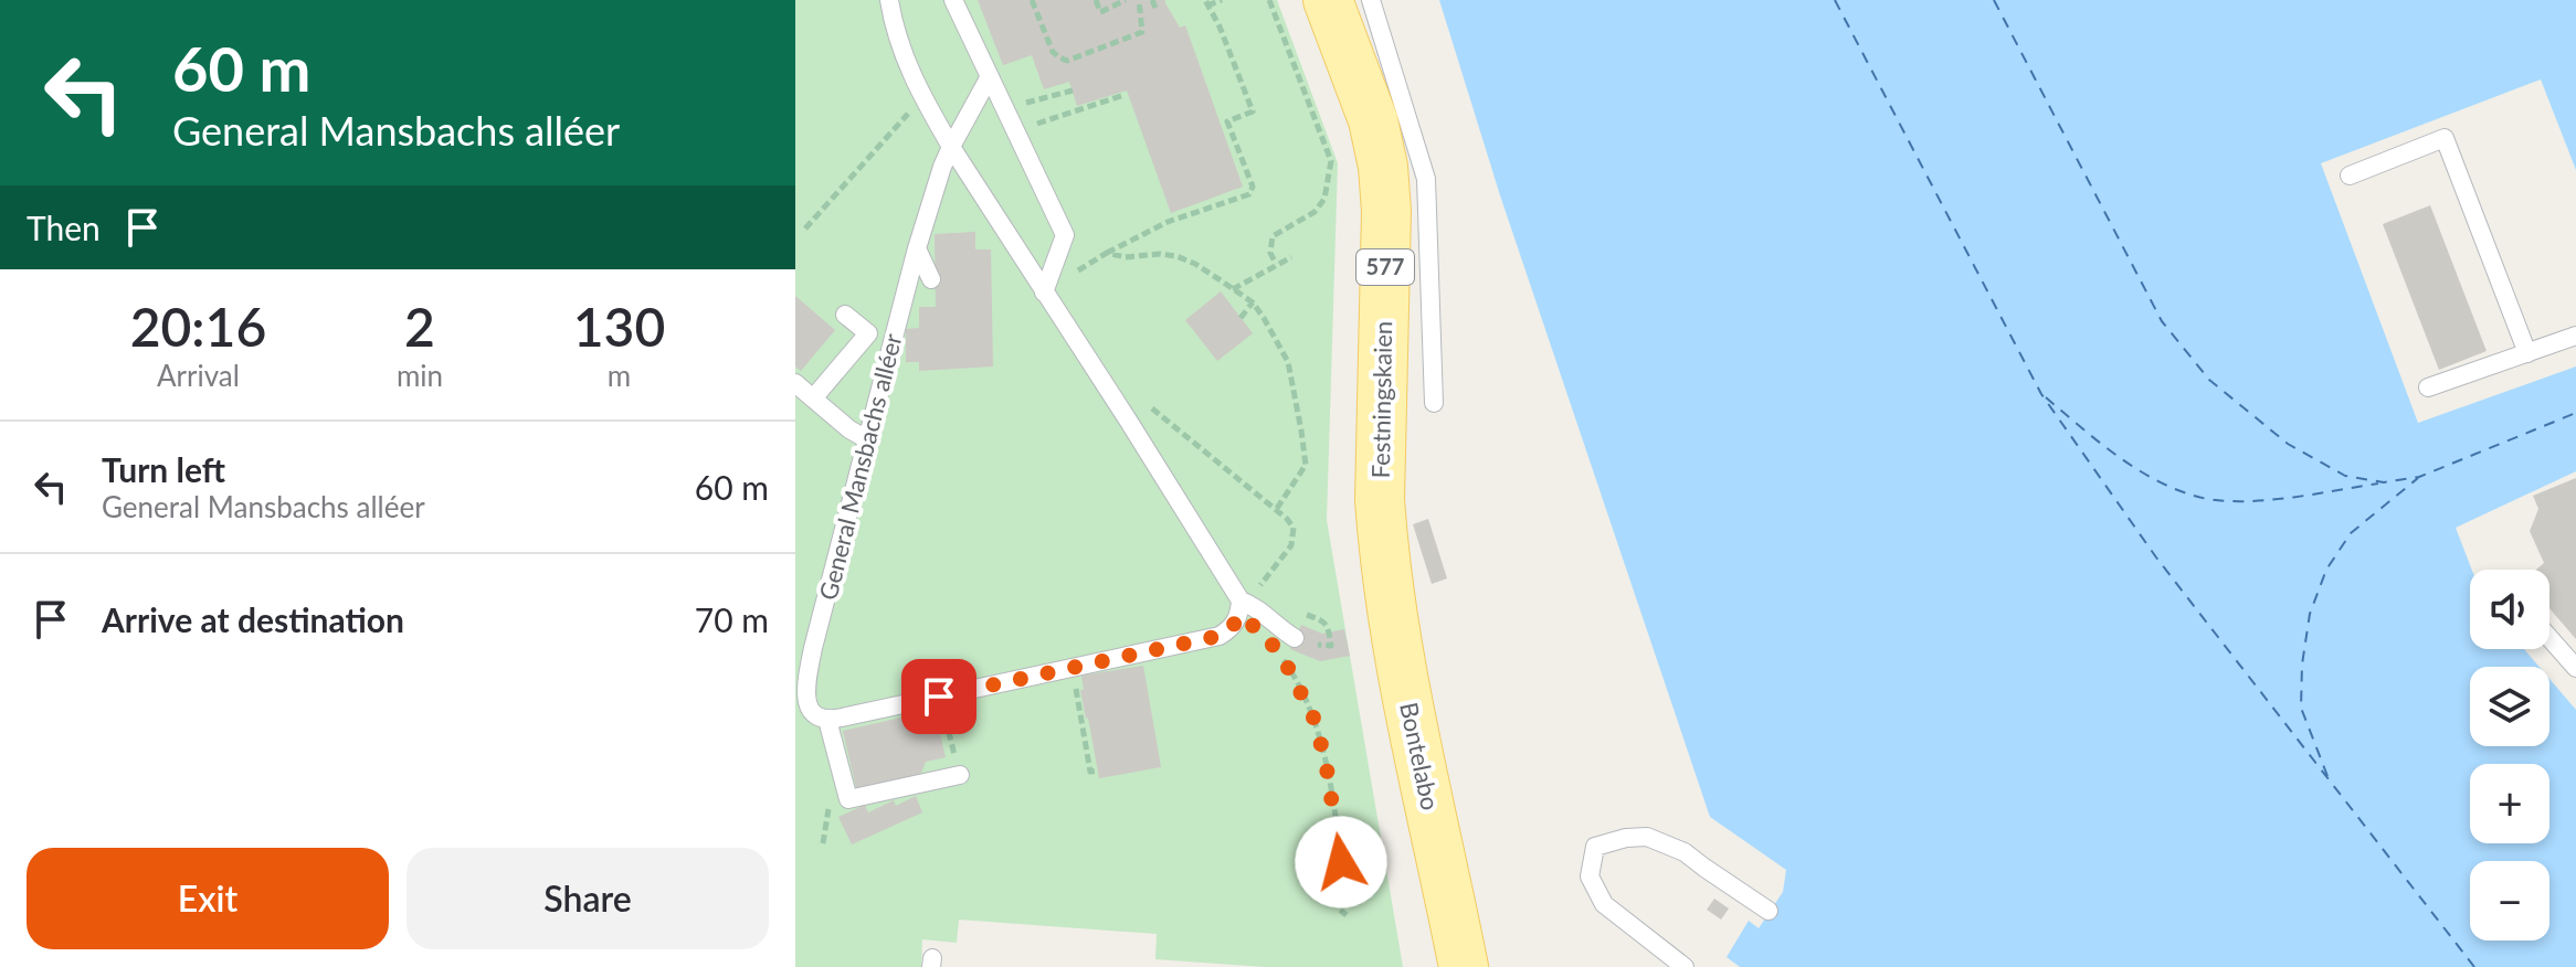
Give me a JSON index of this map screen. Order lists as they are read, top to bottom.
{
  "streets": {
    "main road": ["577", "Festningskaien", "Bontelabo"],
    "lane": ["General Mansbachs alléer"]
  },
  "crossings": [
    ["Festningskaien", "Bontelabo"]
  ],
  "page": {
    "turn": ["60 m", "General Mansbachs alléer"],
    "then": "Then",
    "eta": [
      "20:16",
      "Arrival",
      "2",
      "min",
      "130",
      "m"
    ],
    "list": [
      {
        "name": "Turn left",
        "note": "General Mansbachs alléer",
        "value": "60 m"
      },
      {
        "name": "Arrive at destination",
        "value": "70 m"
      }
    ],
    "map_buttons": ["+", "−"],
    "buttons": ["Exit", "Share"]
  }
}
